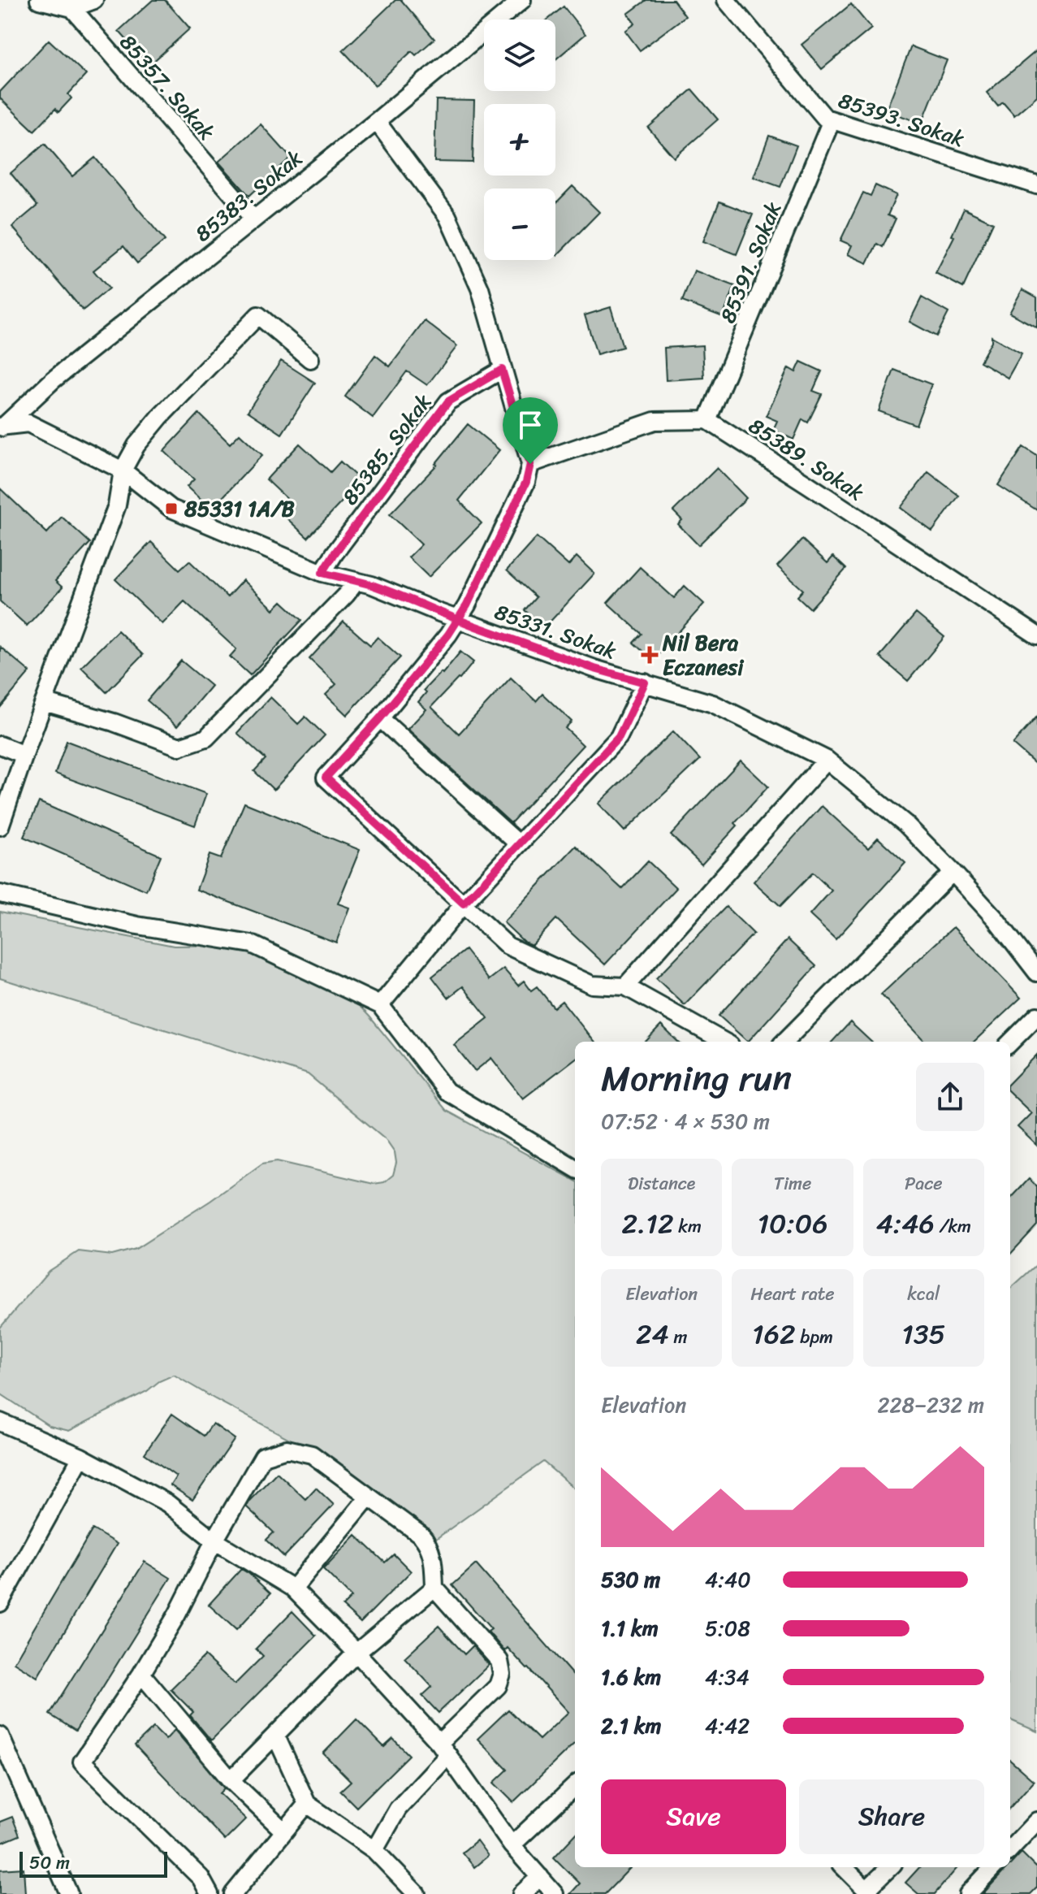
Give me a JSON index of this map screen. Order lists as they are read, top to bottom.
{
  "streets": {
    "street": [
      "85357. Sokak",
      "85393. Sokak",
      "85383. Sokak",
      "85391. Sokak",
      "85385. Sokak",
      "85389. Sokak",
      "85331. Sokak"
    ]
  },
  "crossings": [
    ["85357. Sokak", "85383. Sokak"],
    ["85393. Sokak", "85391. Sokak"],
    ["85383. Sokak", "85331. Sokak"],
    ["85391. Sokak", "85389. Sokak"],
    ["85385. Sokak", "85331. Sokak"]
  ],
  "places": {
    "transit": ["85331 1A/B"],
    "health": ["Nil Bera Eczanesi"]
  },
  "scale_bar": "50 m",
  "page": {
    "map_buttons": ["+", "−"],
    "heading": ["Morning run", "07:52 · 4 × 530 m"],
    "stats": [
      ["Distance", "2.12 km"],
      ["Time", "10:06"],
      ["Pace", "4:46 /km"],
      ["Elevation", "24 m"],
      ["Heart rate", "162 bpm"],
      ["kcal", "135"]
    ],
    "chart": ["Elevation", "228–232 m"],
    "list": [
      {
        "name": "530 m",
        "note": "4:40"
      },
      {
        "name": "1.1 km",
        "note": "5:08"
      },
      {
        "name": "1.6 km",
        "note": "4:34"
      },
      {
        "name": "2.1 km",
        "note": "4:42"
      }
    ],
    "buttons": ["Save", "Share"],
    "scale": "50 m"
  }
}
